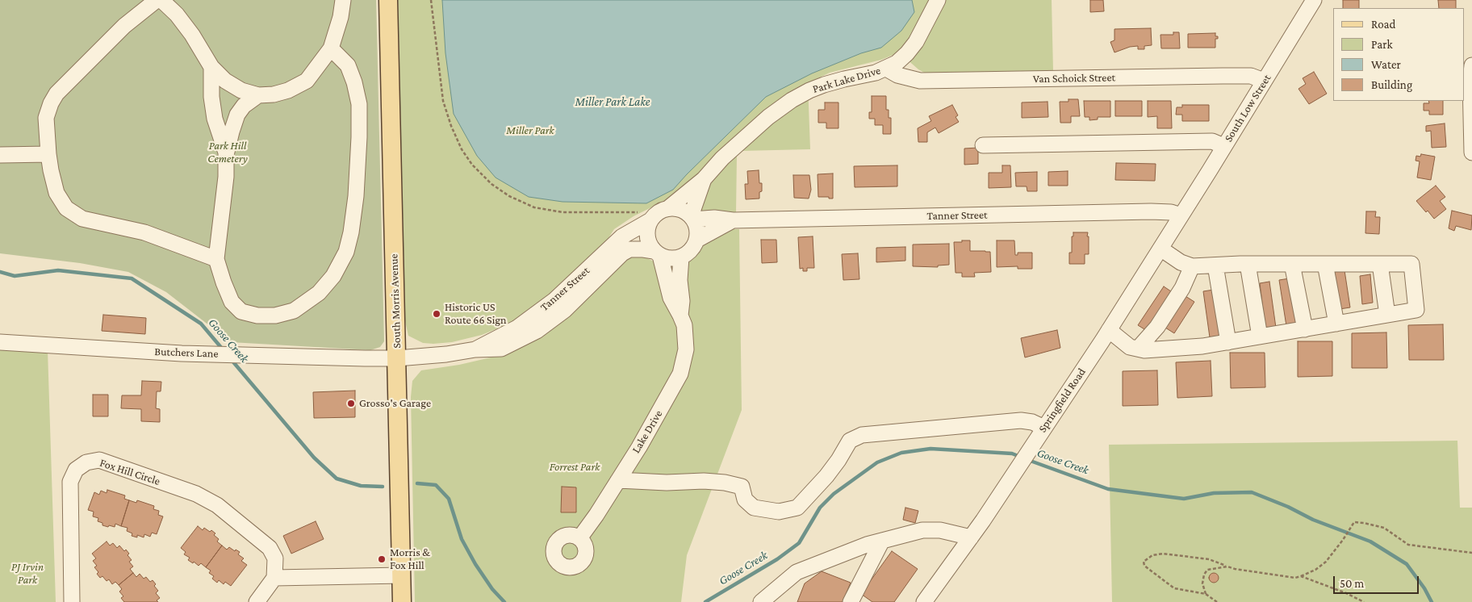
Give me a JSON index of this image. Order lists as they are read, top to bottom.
{
  "streets": {
    "main road": ["South Morris Avenue"],
    "street": [
      "Van Schoick Street",
      "Park Lake Drive",
      "South Low Street",
      "Tanner Street",
      "Butchers Lane",
      "Springfield Road",
      "Lake Drive",
      "Fox Hill Circle"
    ]
  },
  "crossings": [
    ["Van Schoick Street", "Park Lake Drive"],
    ["Van Schoick Street", "South Low Street"],
    ["Park Lake Drive", "Tanner Street"],
    ["Park Lake Drive", "Lake Drive"],
    ["South Low Street", "Tanner Street"],
    ["South Low Street", "Springfield Road"],
    ["Tanner Street", "South Morris Avenue"],
    ["Tanner Street", "Butchers Lane"],
    ["Tanner Street", "Springfield Road"],
    ["Tanner Street", "Lake Drive"],
    ["South Morris Avenue", "Butchers Lane"]
  ],
  "water": ["Miller Park Lake", "Goose Creek"],
  "parks": [
    "Miller Park",
    "Park Hill Cemetery",
    "Forrest Park",
    "PJ Irvin Park"
  ],
  "places": ["Historic US Route 66 Sign", "Grosso's Garage", "Morris & Fox Hill"],
  "legend": [
    "Road",
    "Park",
    "Water",
    "Building"
  ],
  "scale_bar": "50 m"
}
